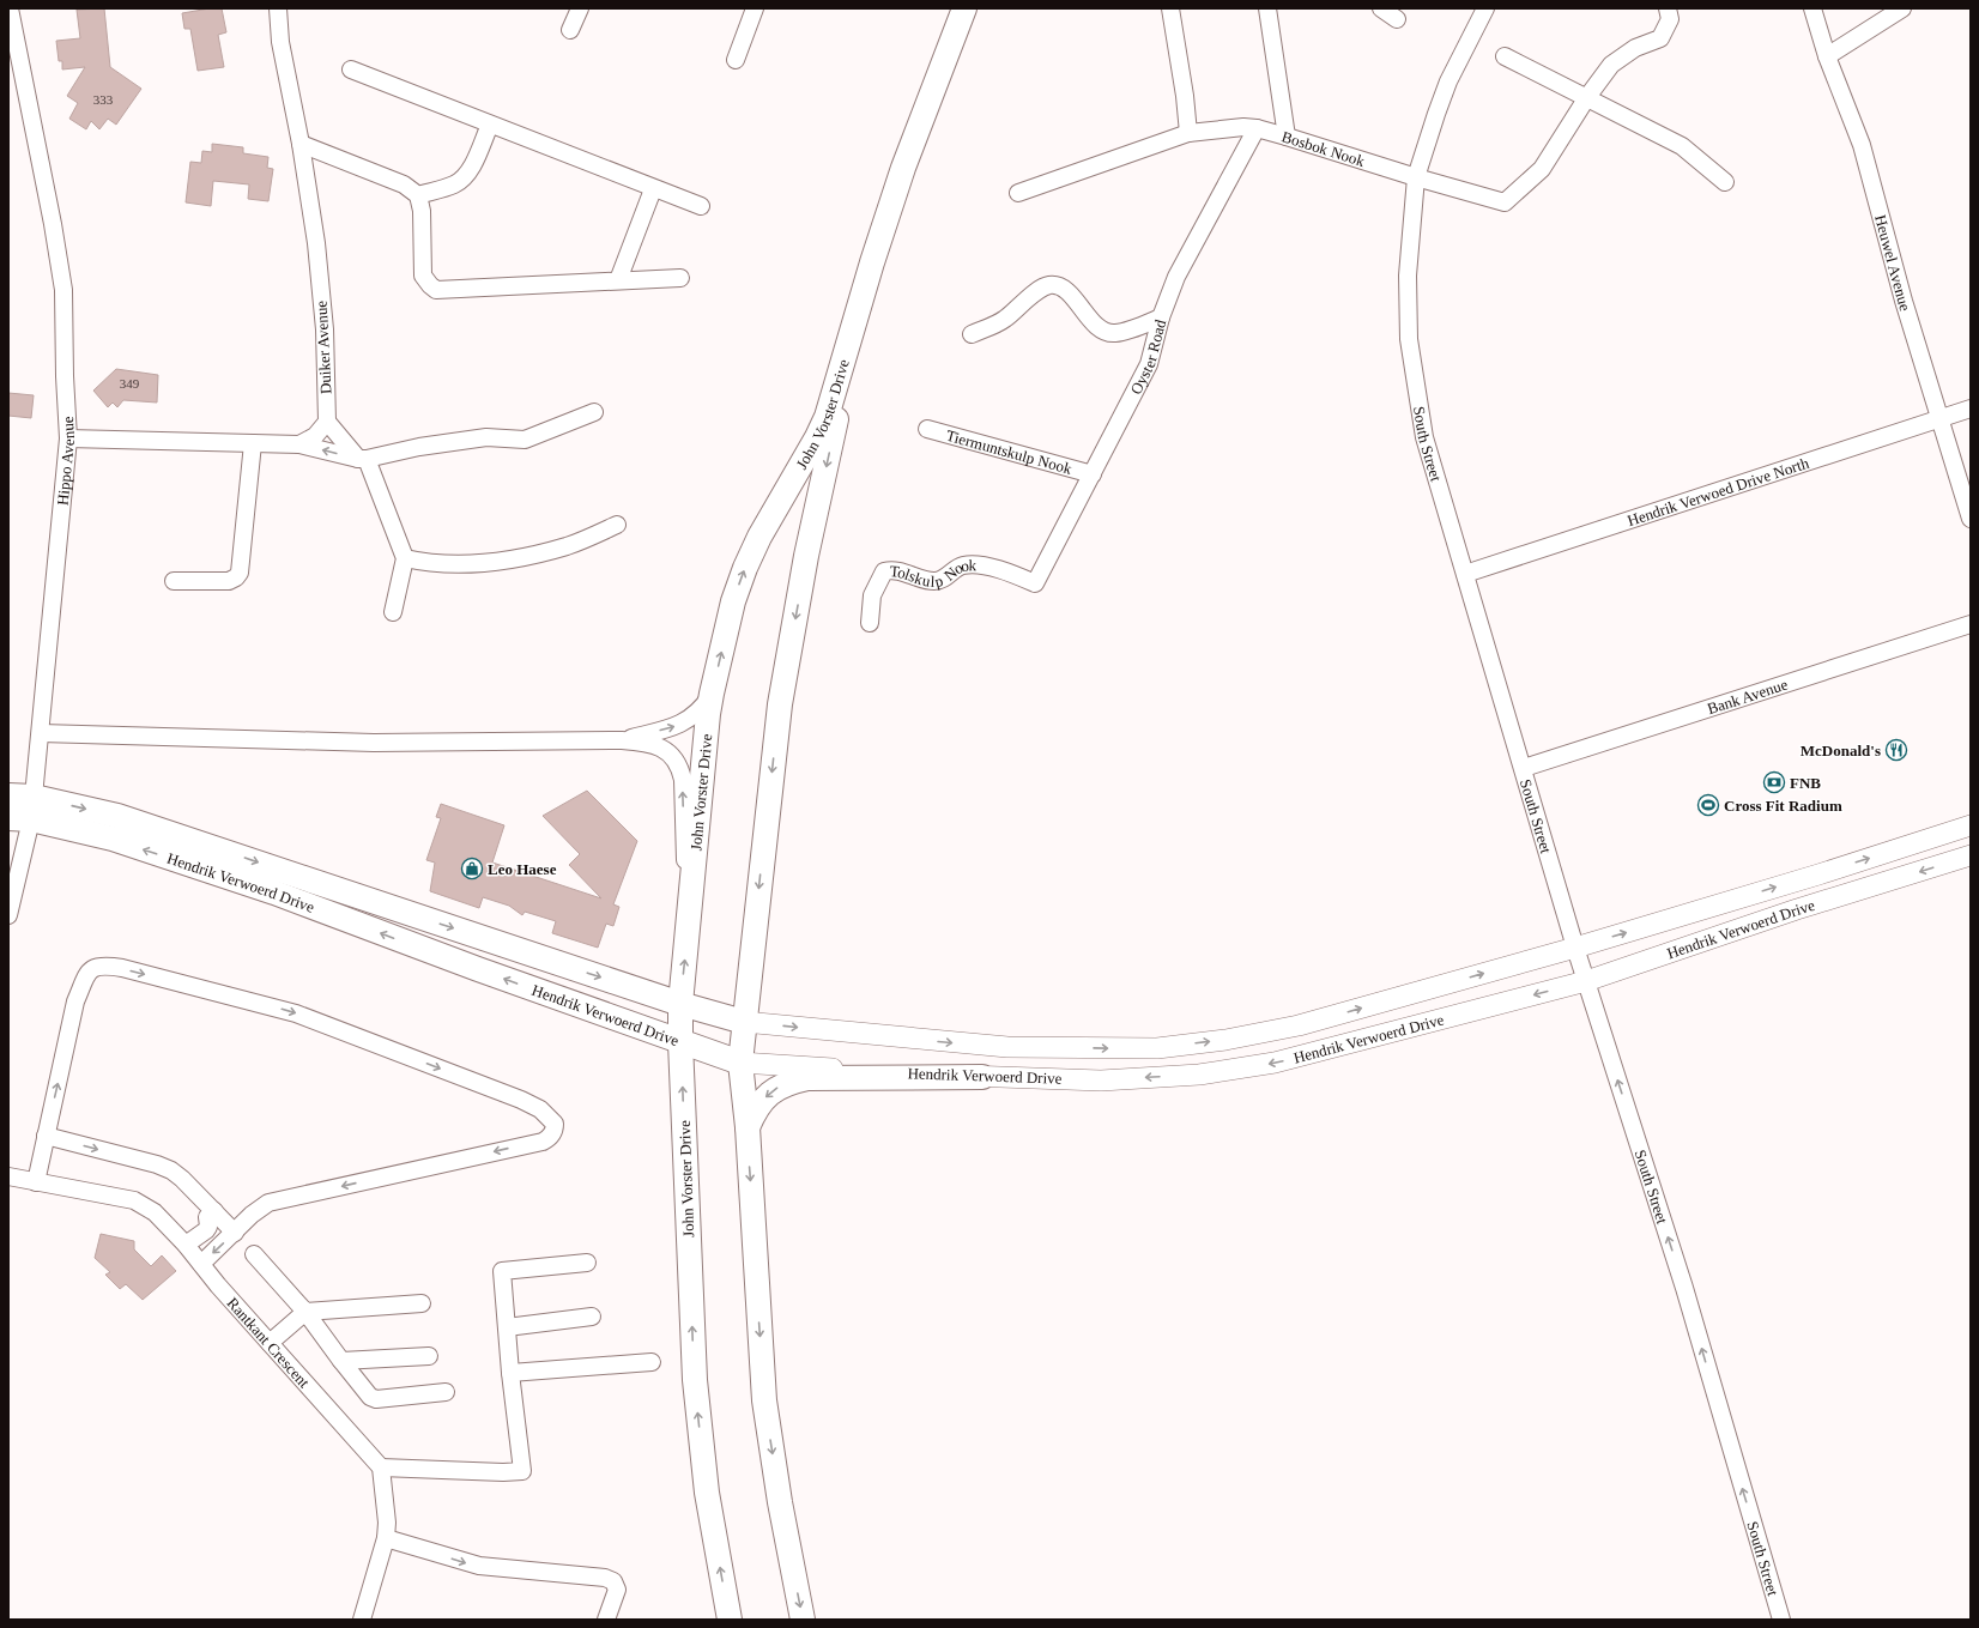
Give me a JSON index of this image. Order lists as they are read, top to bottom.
{
  "streets": {
    "main road": ["John Vorster Drive", "Hendrik Verwoerd Drive"],
    "street": [
      "Bosbok Nook",
      "Heuwel Avenue",
      "Duiker Avenue",
      "Oyster Road",
      "South Street",
      "Tiermuntskulp Nook",
      "Hippo Avenue",
      "Hendrik Verwoed Drive North",
      "Tolskulp Nook",
      "Bank Avenue",
      "Rantkant Crescent"
    ]
  },
  "crossings": [
    ["Bosbok Nook", "Oyster Road"],
    ["Bosbok Nook", "South Street"],
    ["Heuwel Avenue", "Hendrik Verwoed Drive North"],
    ["Oyster Road", "Tiermuntskulp Nook"],
    ["Oyster Road", "Tolskulp Nook"],
    ["John Vorster Drive", "Hendrik Verwoerd Drive"],
    ["South Street", "Hendrik Verwoed Drive North"],
    ["South Street", "Bank Avenue"],
    ["South Street", "Hendrik Verwoerd Drive"],
    ["Hippo Avenue", "Hendrik Verwoerd Drive"]
  ],
  "one_way": ["South Street"],
  "places": {
    "restaurant": ["McDonald's"],
    "bank": ["FNB"],
    "sports": ["Cross Fit Radium"],
    "shop": ["Leo Haese"]
  },
  "house_numbers": ["333", "349"]
}
